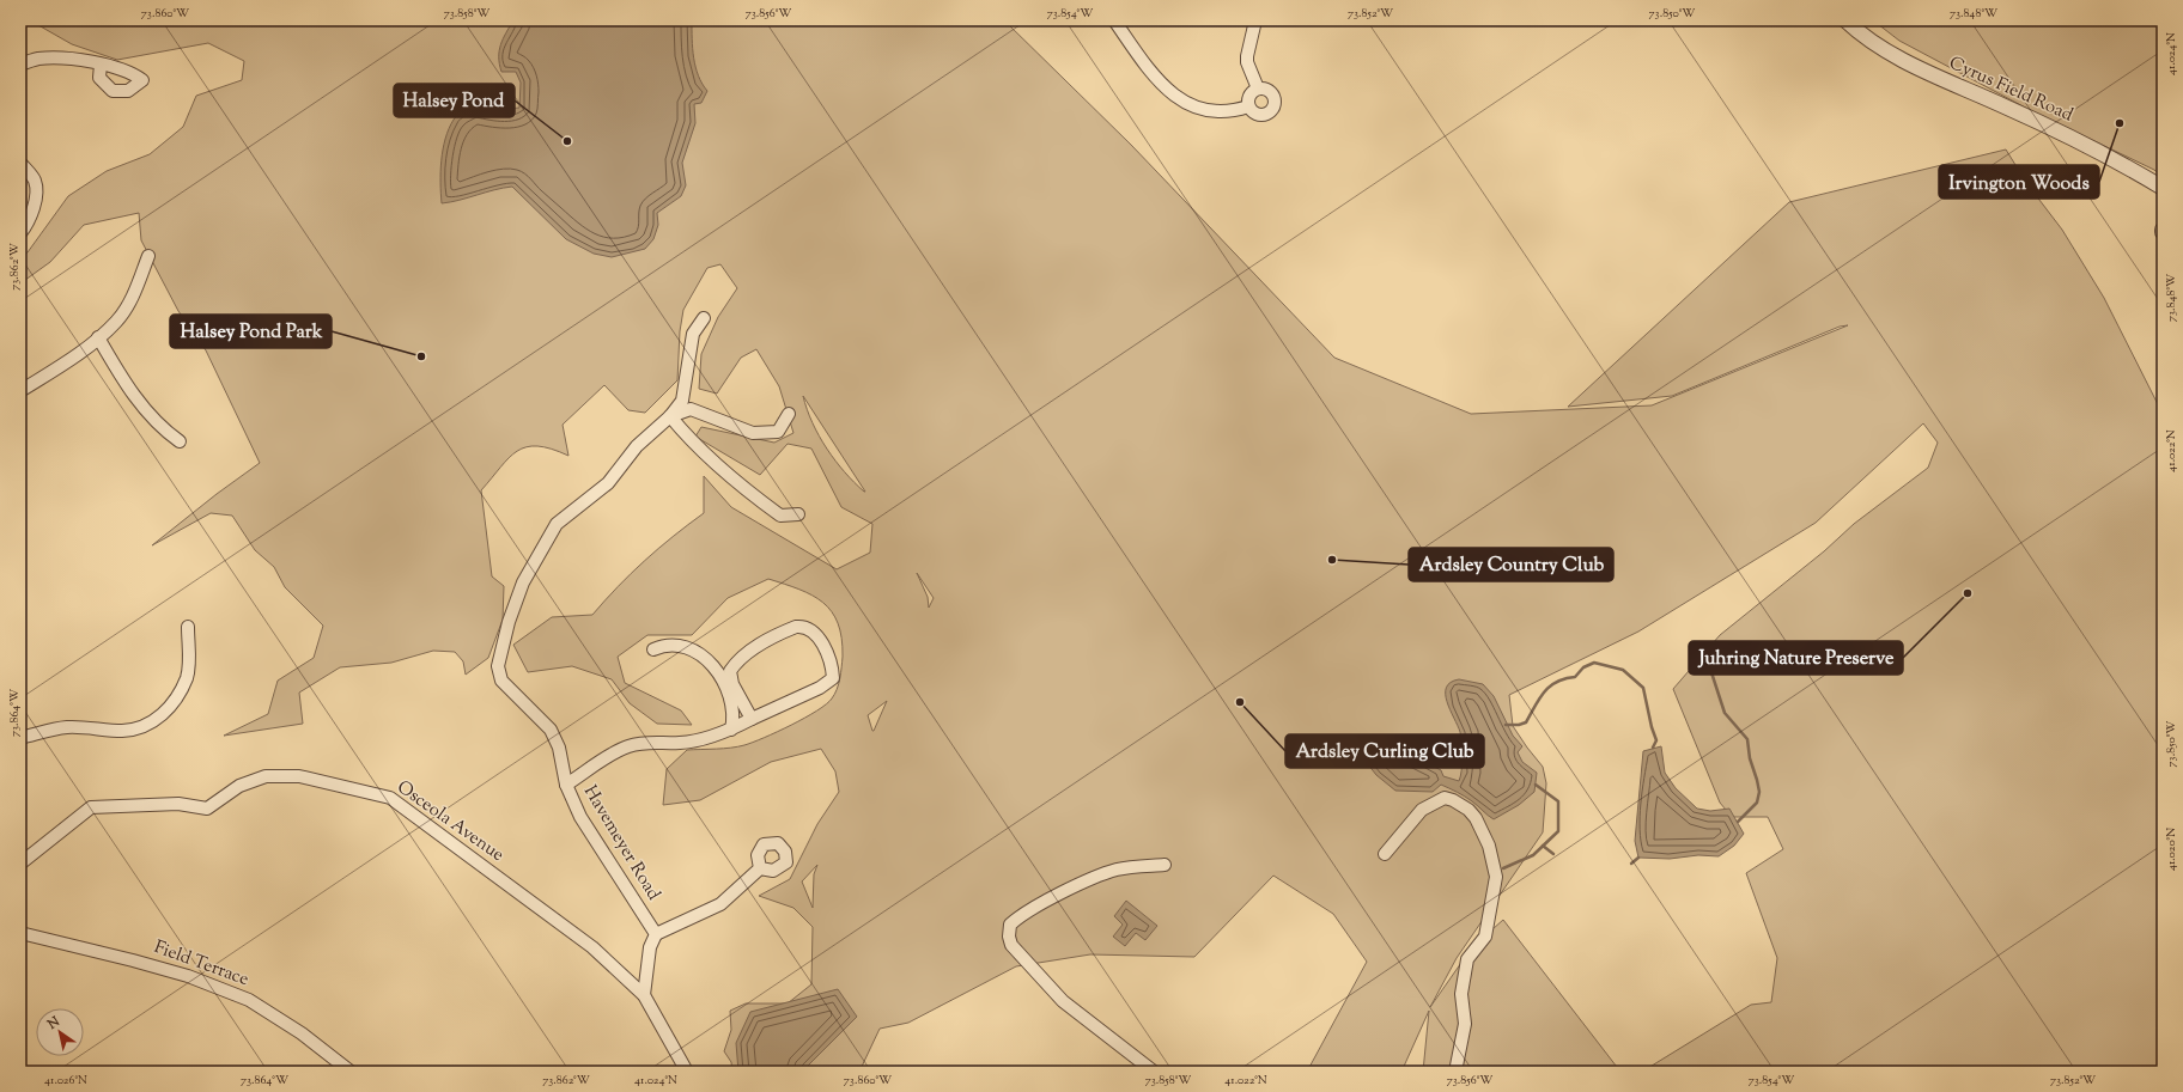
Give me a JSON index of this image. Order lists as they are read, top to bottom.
{
  "streets": {
    "street": [
      "Cyrus Field Road",
      "Osceola Avenue",
      "Havemeyer Road",
      "Field Terrace"
    ]
  },
  "places": [
    "Irvington Woods",
    "Halsey Pond",
    "Halsey Pond Park",
    "Ardsley Country Club",
    "Juhring Nature Preserve",
    "Ardsley Curling Club"
  ],
  "north": "top left",
  "coordinates": [
    "73.860°W",
    "73.858°W",
    "73.856°W",
    "73.854°W",
    "73.852°W",
    "73.850°W",
    "73.848°W",
    "41.024°N",
    "73.862°W",
    "41.022°N",
    "73.864°W",
    "41.020°N",
    "41.026°N"
  ]
}
